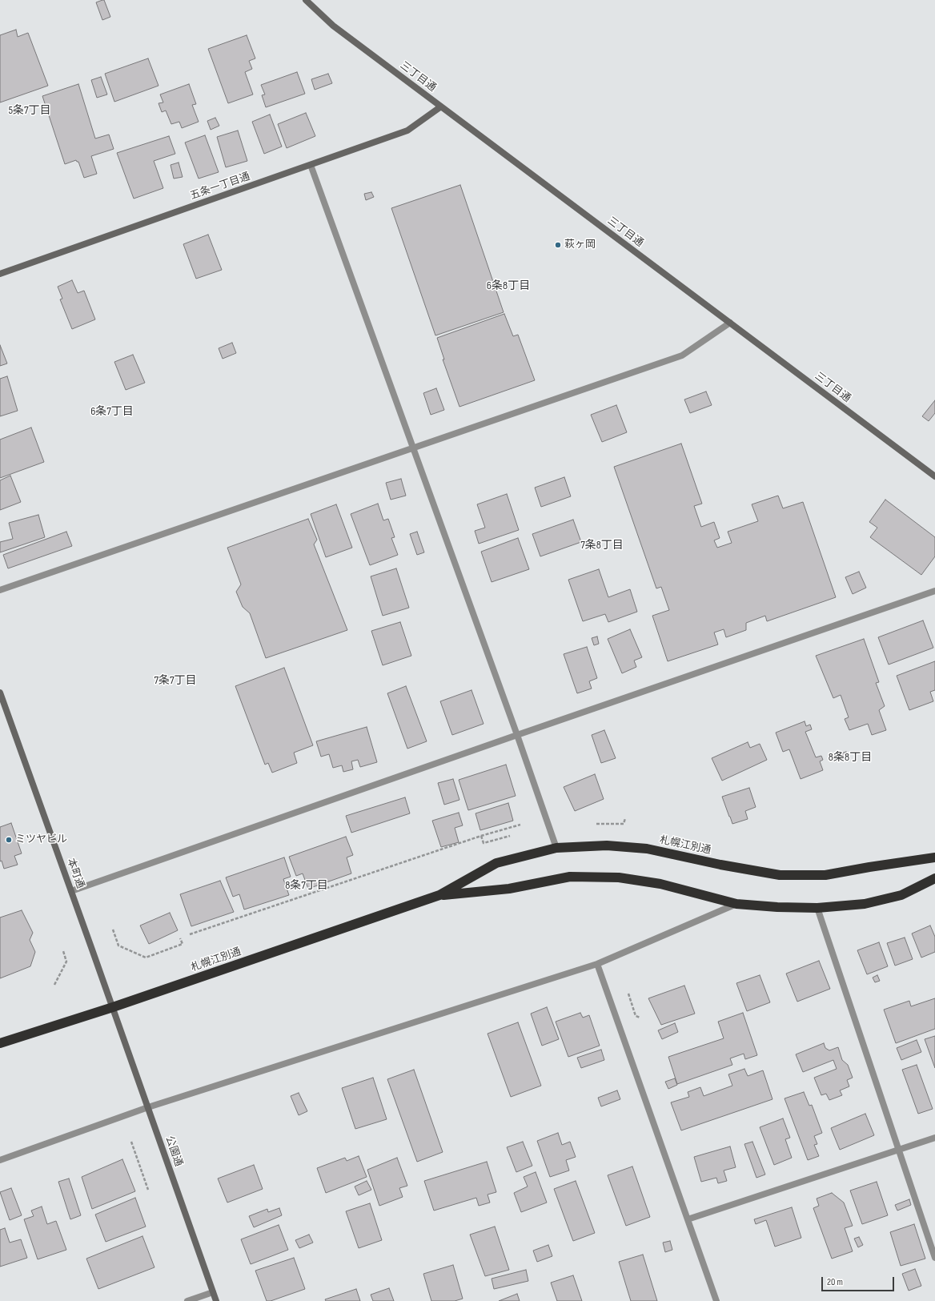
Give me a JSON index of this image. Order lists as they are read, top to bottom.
{
  "streets": {
    "highway": ["札幌江別通"],
    "street": [
      "三丁目通",
      "五条一丁目通",
      "本町通",
      "公園通"
    ]
  },
  "crossings": [
    ["三丁目通", "五条一丁目通"],
    ["札幌江別通", "本町通"],
    ["札幌江別通", "公園通"],
    ["本町通", "公園通"]
  ],
  "districts": [
    "5条7丁目",
    "6条8丁目",
    "6条7丁目",
    "7条8丁目",
    "7条7丁目",
    "8条8丁目",
    "8条7丁目"
  ],
  "places": ["萩ヶ岡", "ミツヤビル"],
  "scale_bar": "20 m"
}
